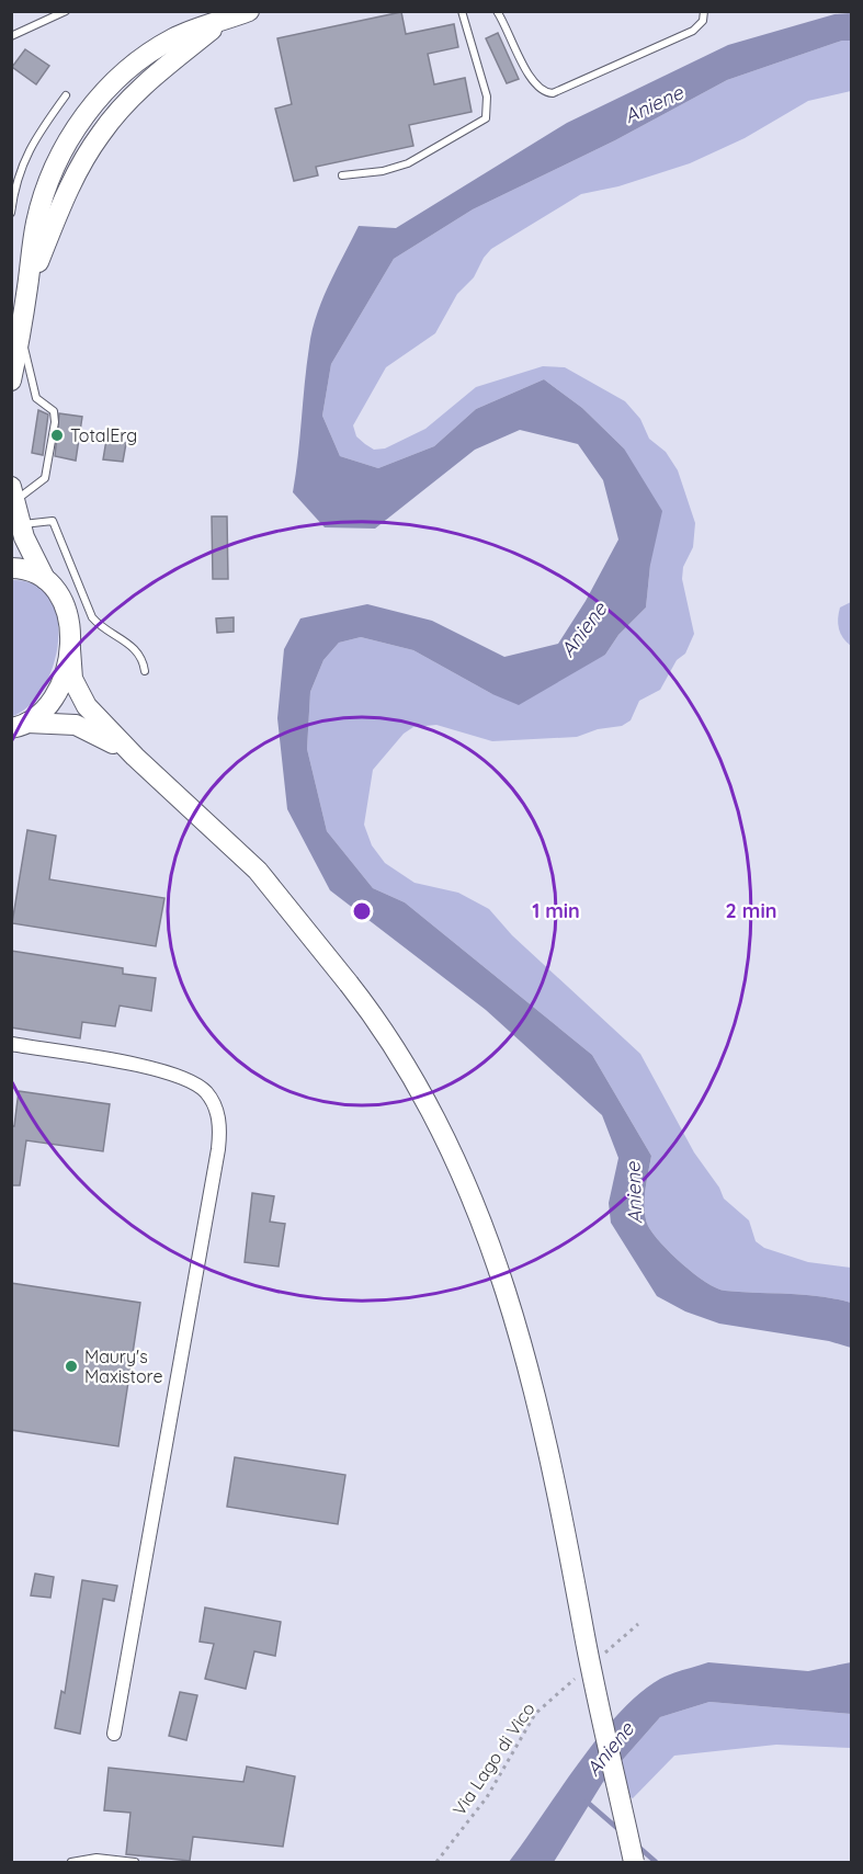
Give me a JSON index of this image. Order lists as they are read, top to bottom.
{
  "streets": {
    "path": ["Via Lago di Vico"]
  },
  "water": ["Aniene"],
  "places": ["TotalErg", "Maury's Maxistore"],
  "rings": ["1 min", "2 min"]
}
